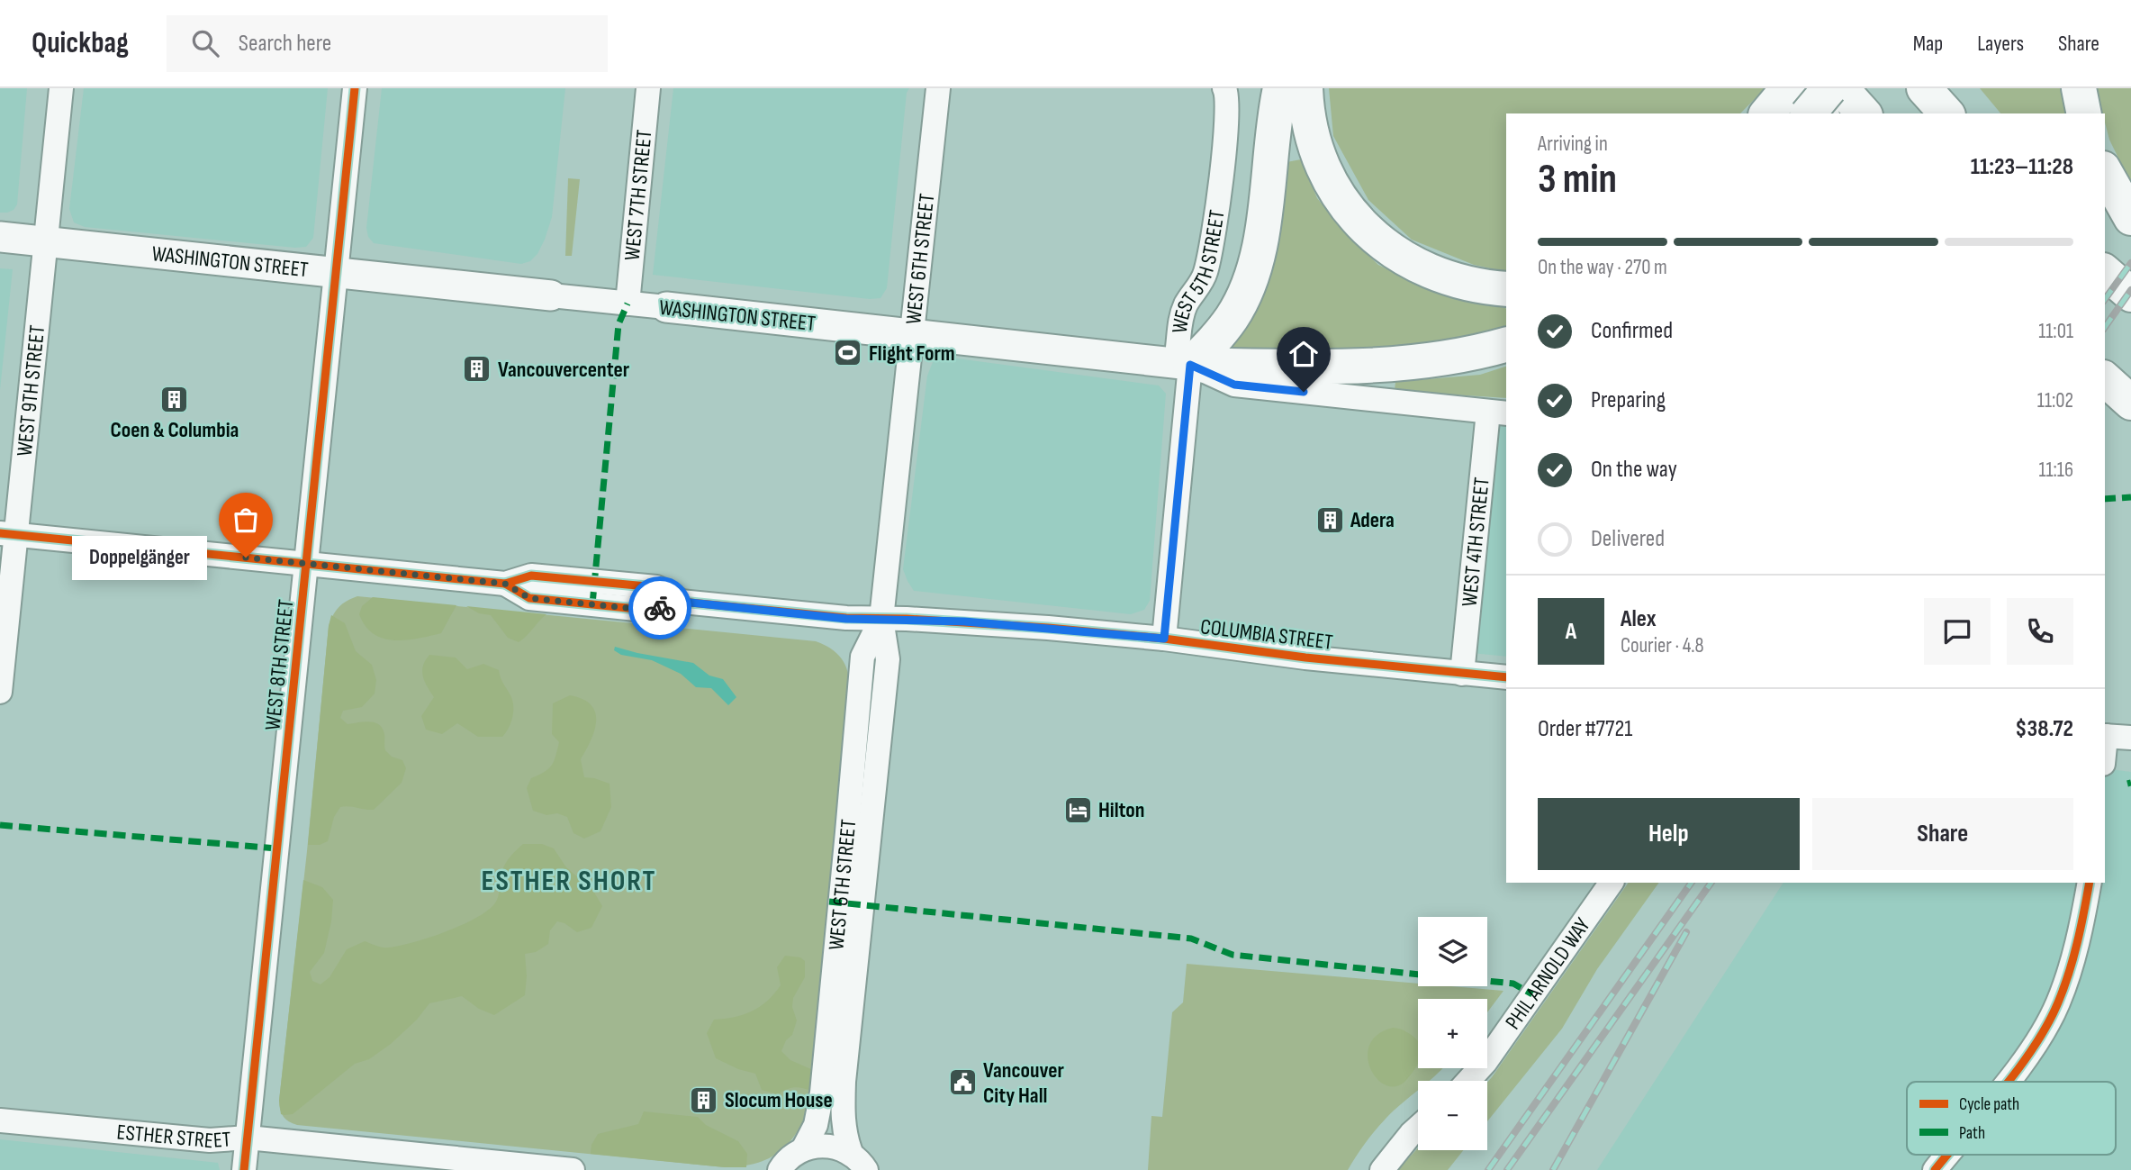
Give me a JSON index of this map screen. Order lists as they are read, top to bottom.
{
  "streets": {
    "main road": ["WASHINGTON STREET"],
    "street": [
      "WEST 7TH STREET",
      "WEST 6TH STREET",
      "WEST 5TH STREET",
      "WEST 9TH STREET",
      "WEST 4TH STREET",
      "COLUMBIA STREET",
      "WEST 8TH STREET",
      "PHIL ARNOLD WAY",
      "ESTHER STREET"
    ]
  },
  "crossings": [
    ["WEST 7TH STREET", "WASHINGTON STREET"],
    ["WEST 6TH STREET", "WASHINGTON STREET"],
    ["WEST 6TH STREET", "COLUMBIA STREET"],
    ["WASHINGTON STREET", "WEST 5TH STREET"],
    ["WASHINGTON STREET", "WEST 9TH STREET"],
    ["WASHINGTON STREET", "WEST 4TH STREET"],
    ["WASHINGTON STREET", "WEST 8TH STREET"],
    ["WEST 5TH STREET", "COLUMBIA STREET"],
    ["WEST 9TH STREET", "COLUMBIA STREET"],
    ["WEST 4TH STREET", "COLUMBIA STREET"],
    ["COLUMBIA STREET", "WEST 8TH STREET"],
    ["WEST 8TH STREET", "ESTHER STREET"]
  ],
  "districts": ["ESTHER SHORT"],
  "places": {
    "sports": ["Flight Form"],
    "building": [
      "Vancouvercenter",
      "Coen & Columbia",
      "Adera",
      "Slocum House"
    ],
    "other": ["Doppelgänger"],
    "hotel": ["Hilton"],
    "public building": ["Vancouver City Hall"]
  },
  "legend": ["Cycle path", "Path"],
  "page": {
    "header": "Quickbag",
    "search": "Search here",
    "nav": ["Map", "Layers", "Share"],
    "heading": ["3 min", "Arriving in", "11:23–11:28"],
    "panel": [
      "Alex",
      "Courier · 4.8",
      "Order #7721",
      "$38.72"
    ],
    "bar": "On the way · 270 m",
    "list": [
      ["Confirmed", "11:01"],
      ["Preparing", "11:02"],
      ["On the way", "11:16"],
      "Delivered"
    ],
    "bubble": "Doppelgänger",
    "round": "A",
    "buttons": ["Help", "Share"],
    "map_buttons": ["+", "−"]
  }
}
